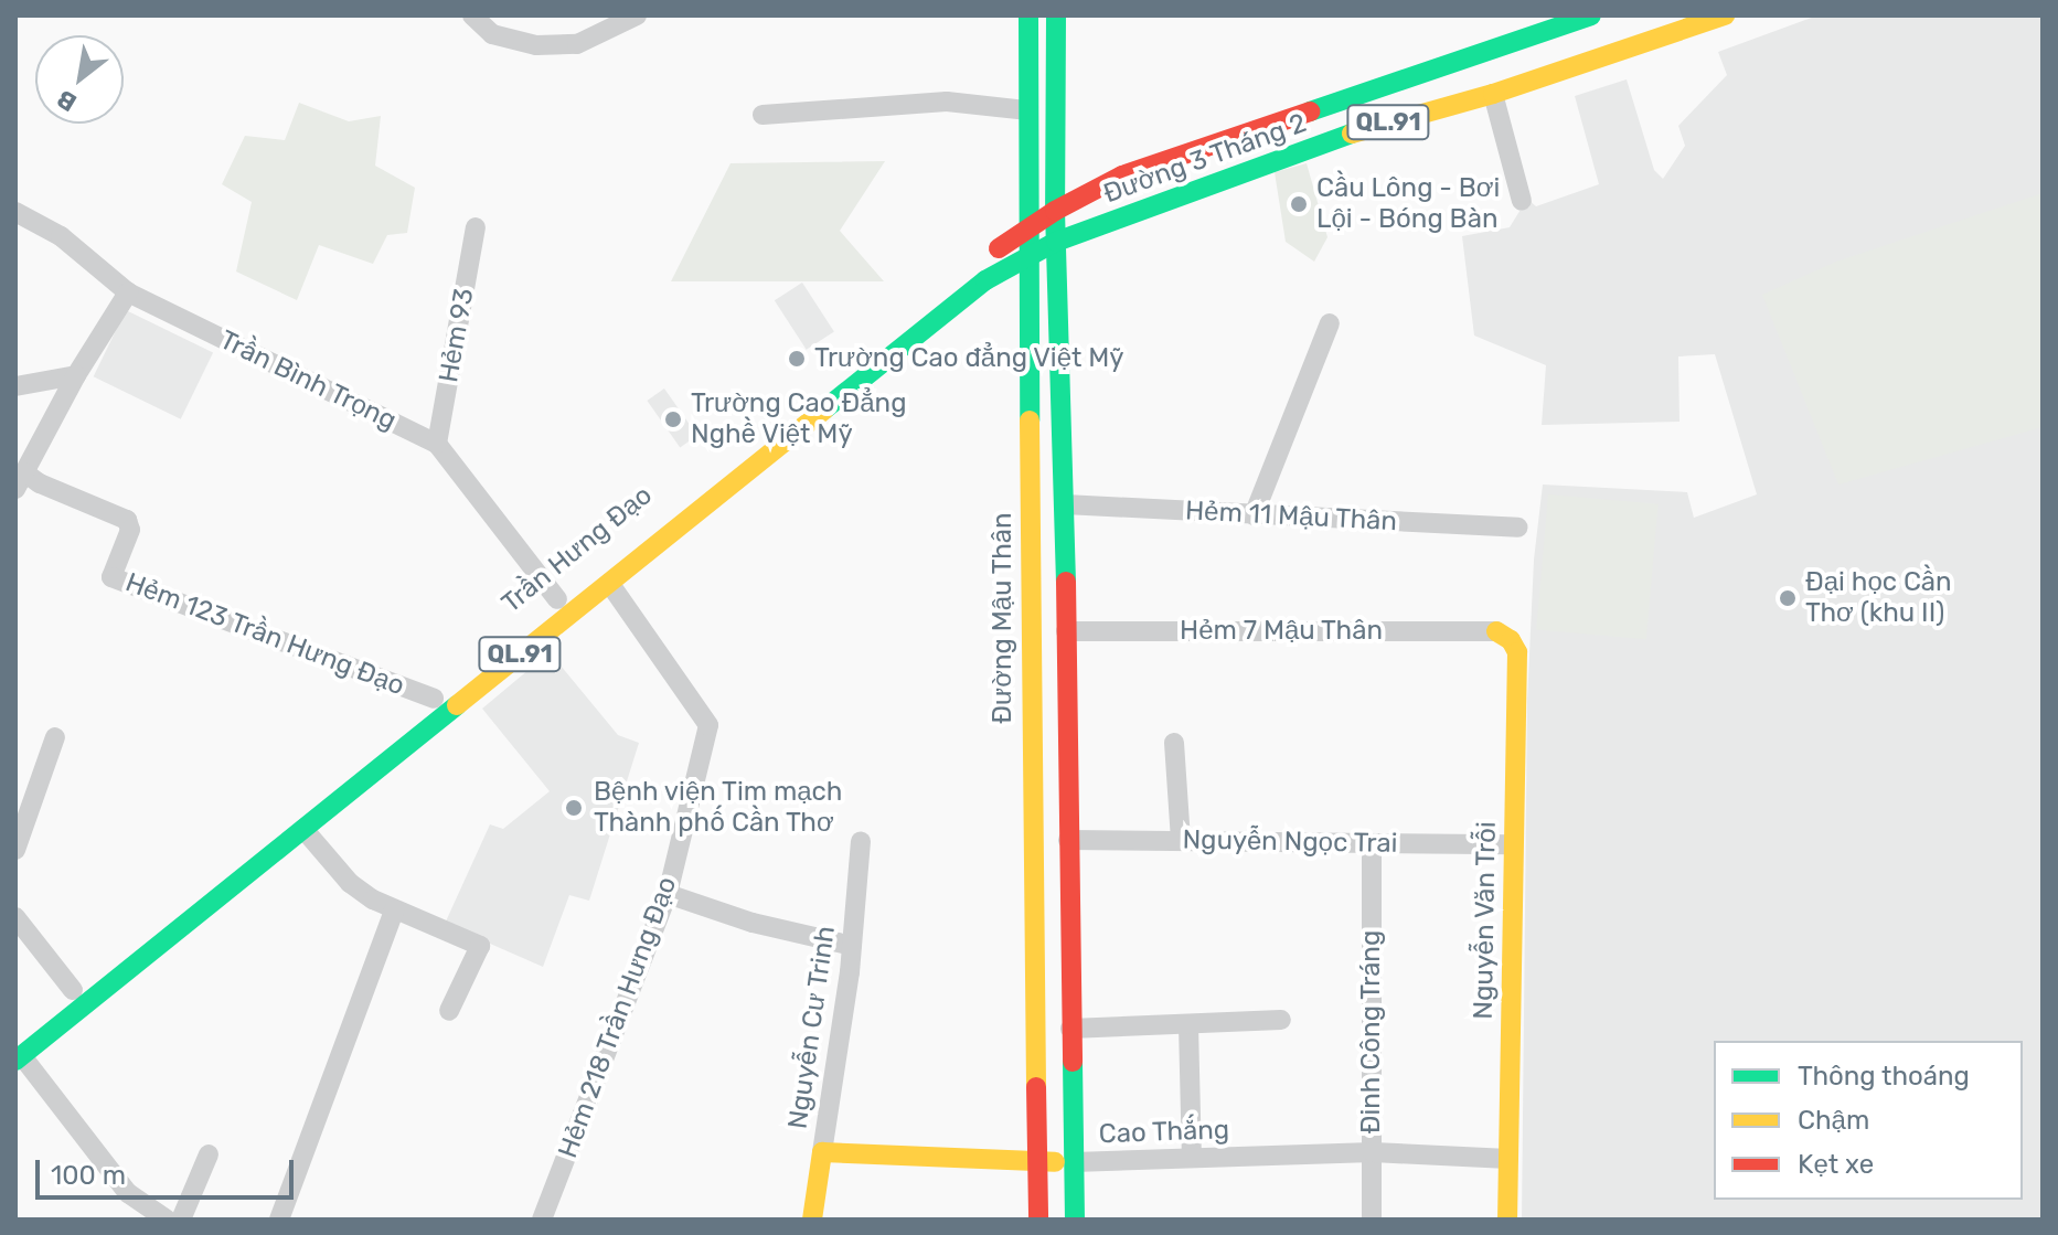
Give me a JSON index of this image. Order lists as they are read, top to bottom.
{
  "streets": {
    "main road": [
      "QL.91",
      "Đường 3 Tháng 2",
      "Trần Hưng Đạo",
      "Đường Mậu Thân",
      "Nguyễn Văn Trỗi",
      "Nguyễn Cư Trinh",
      "Cao Thắng"
    ],
    "street": [
      "Hẻm 93",
      "Trần Bình Trọng",
      "Hẻm 11 Mậu Thân",
      "Hẻm 7 Mậu Thân",
      "Hẻm 123 Trần Hưng Đạo",
      "Nguyễn Ngọc Trai",
      "Hẻm 218 Trần Hưng Đạo",
      "Đinh Công Tráng"
    ]
  },
  "crossings": [
    ["Đường 3 Tháng 2", "Trần Hưng Đạo"],
    ["Hẻm 93", "Trần Bình Trọng"],
    ["Trần Bình Trọng", "Trần Hưng Đạo"],
    ["Trần Hưng Đạo", "Đường Mậu Thân"],
    ["Trần Hưng Đạo", "Hẻm 123 Trần Hưng Đạo"],
    ["Trần Hưng Đạo", "Hẻm 218 Trần Hưng Đạo"],
    ["Đường Mậu Thân", "Cao Thắng"],
    ["Hẻm 7 Mậu Thân", "Nguyễn Văn Trỗi"],
    ["Nguyễn Ngọc Trai", "Nguyễn Văn Trỗi"],
    ["Nguyễn Ngọc Trai", "Đinh Công Tráng"],
    ["Nguyễn Văn Trỗi", "Cao Thắng"],
    ["Nguyễn Cư Trinh", "Cao Thắng"],
    ["Đinh Công Tráng", "Cao Thắng"]
  ],
  "places": [
    "Cầu Lông - Bơi Lội - Bóng Bàn",
    "Trường Cao đẳng Việt Mỹ",
    "Trường Cao Đẳng Nghề Việt Mỹ",
    "Đại học Cần Thơ (khu II)",
    "Bệnh viện Tim mạch Thành phố Cần Thơ"
  ],
  "legend": ["Thông thoáng", "Chậm", "Kẹt xe"],
  "scale_bar": "100 m",
  "north": "bottom left"
}
